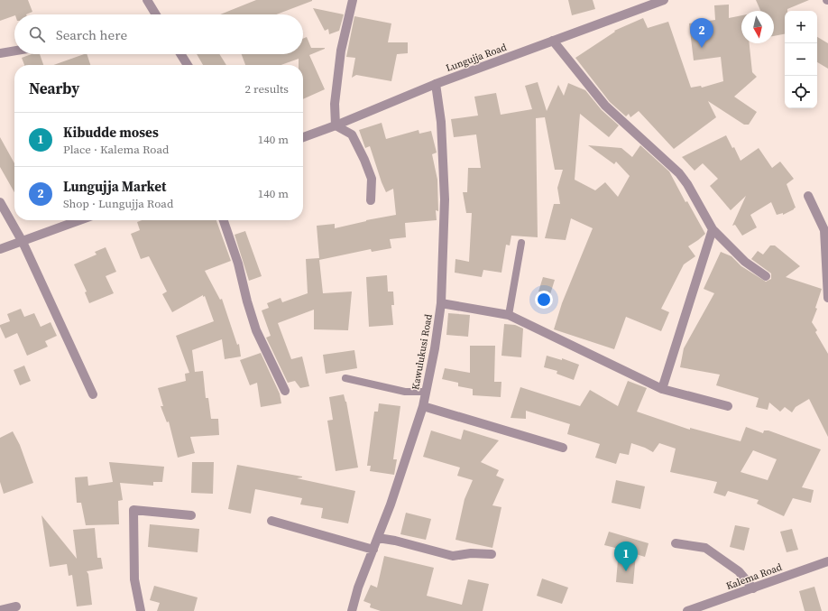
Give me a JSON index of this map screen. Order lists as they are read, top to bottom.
{
  "streets": {
    "street": ["Lungujja Road", "Kawulukusi Road", "Kalema Road"]
  },
  "crossings": [
    ["Lungujja Road", "Kawulukusi Road"]
  ],
  "north": "bottom",
  "page": {
    "map_buttons": ["+", "−"],
    "search": "Search here",
    "pins": ["2", "1"],
    "heading": ["Nearby", "2 results"],
    "list": [
      {
        "mark": "1",
        "name": "Kibudde moses",
        "note": "Place · Kalema Road",
        "value": "140 m"
      },
      {
        "mark": "2",
        "name": "Lungujja Market",
        "note": "Shop · Lungujja Road",
        "value": "140 m"
      }
    ]
  }
}
